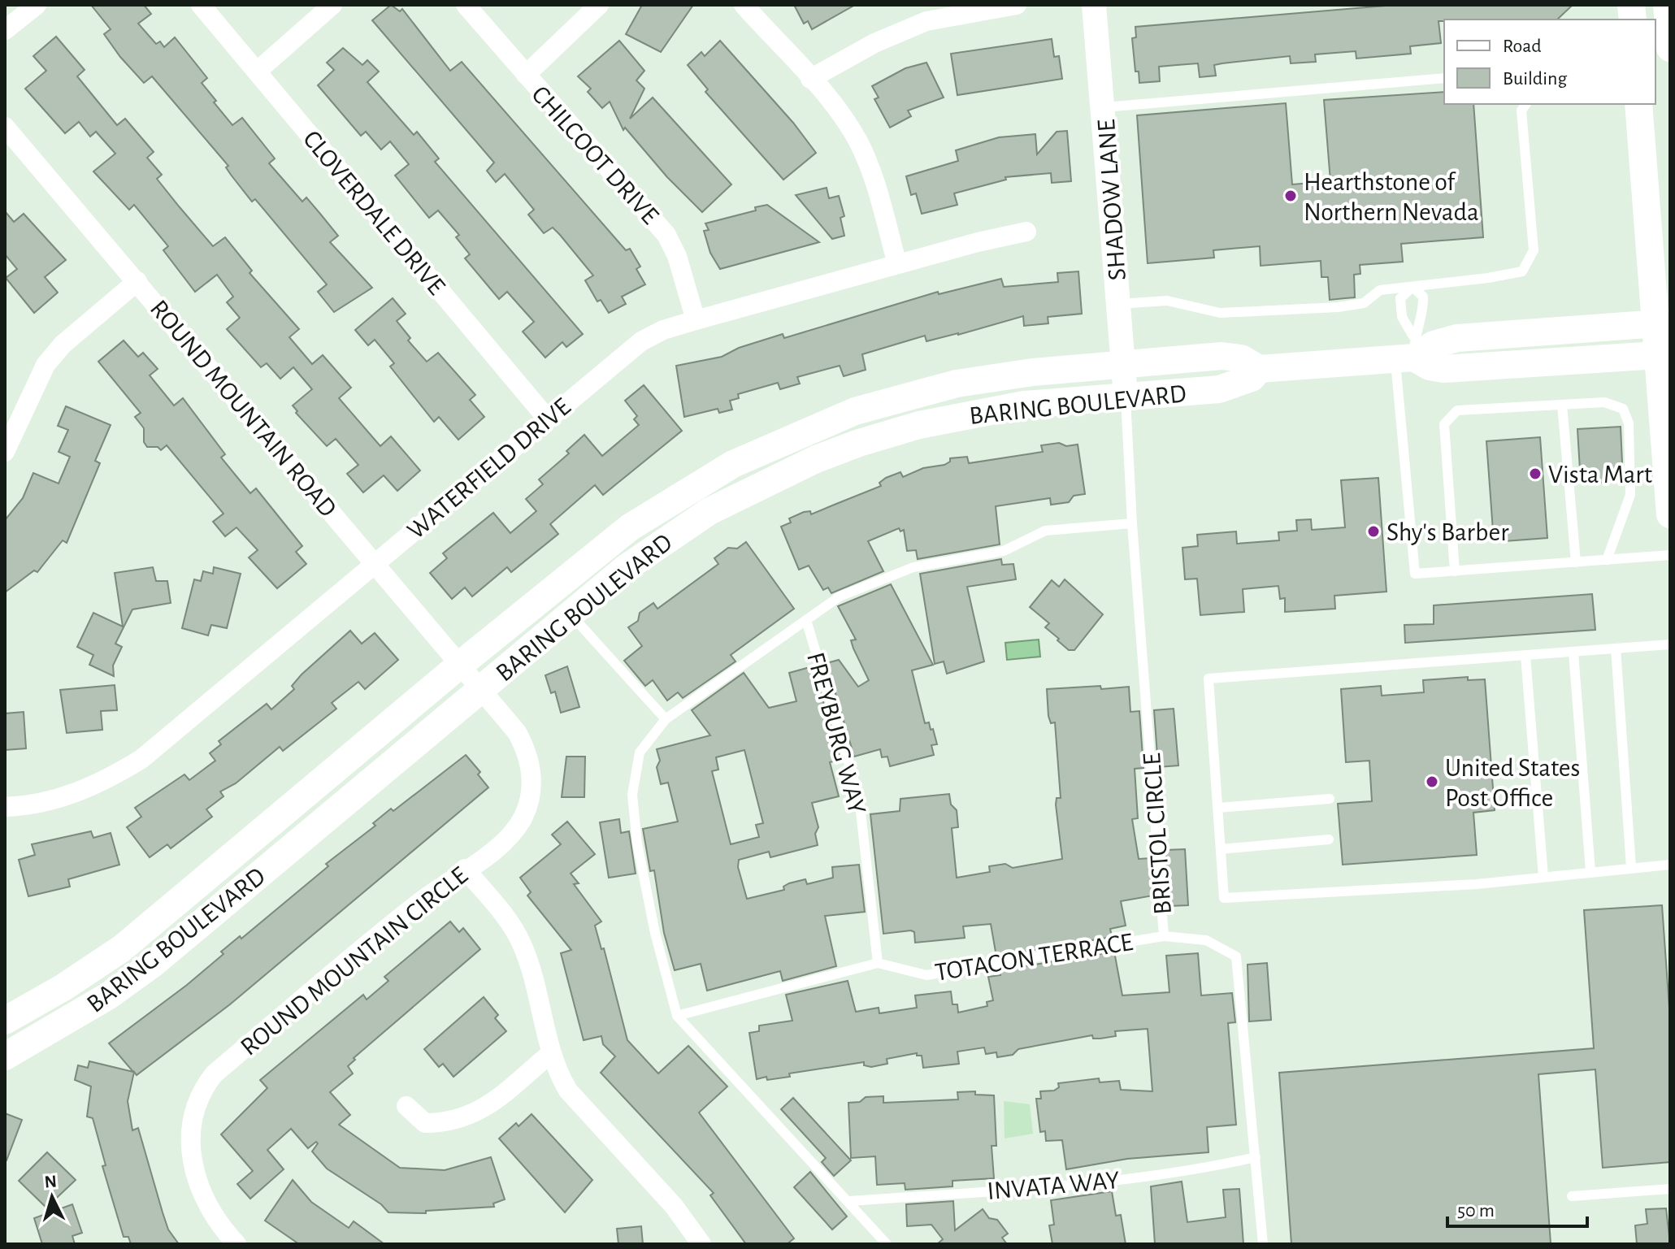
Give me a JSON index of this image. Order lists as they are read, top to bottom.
{
  "streets": {
    "main road": ["BARING BOULEVARD"],
    "street": [
      "CHILCOOT DRIVE",
      "SHADOW LANE",
      "CLOVERDALE DRIVE",
      "ROUND MOUNTAIN ROAD",
      "WATERFIELD DRIVE",
      "ROUND MOUNTAIN CIRCLE"
    ],
    "lane": [
      "FREYBURG WAY",
      "BRISTOL CIRCLE",
      "TOTACON TERRACE",
      "INVATA WAY"
    ]
  },
  "crossings": [
    ["CHILCOOT DRIVE", "WATERFIELD DRIVE"],
    ["SHADOW LANE", "BARING BOULEVARD"],
    ["SHADOW LANE", "BRISTOL CIRCLE"],
    ["CLOVERDALE DRIVE", "WATERFIELD DRIVE"],
    ["BARING BOULEVARD", "ROUND MOUNTAIN ROAD"],
    ["BARING BOULEVARD", "BRISTOL CIRCLE"],
    ["BARING BOULEVARD", "ROUND MOUNTAIN CIRCLE"],
    ["ROUND MOUNTAIN ROAD", "WATERFIELD DRIVE"],
    ["ROUND MOUNTAIN ROAD", "ROUND MOUNTAIN CIRCLE"],
    ["FREYBURG WAY", "TOTACON TERRACE"],
    ["BRISTOL CIRCLE", "TOTACON TERRACE"],
    ["BRISTOL CIRCLE", "INVATA WAY"]
  ],
  "places": [
    "Hearthstone of Northern Nevada",
    "Vista Mart",
    "Shy's Barber",
    "United States Post Office"
  ],
  "legend": ["Road", "Building"],
  "scale_bar": "50 m",
  "north": "top"
}
